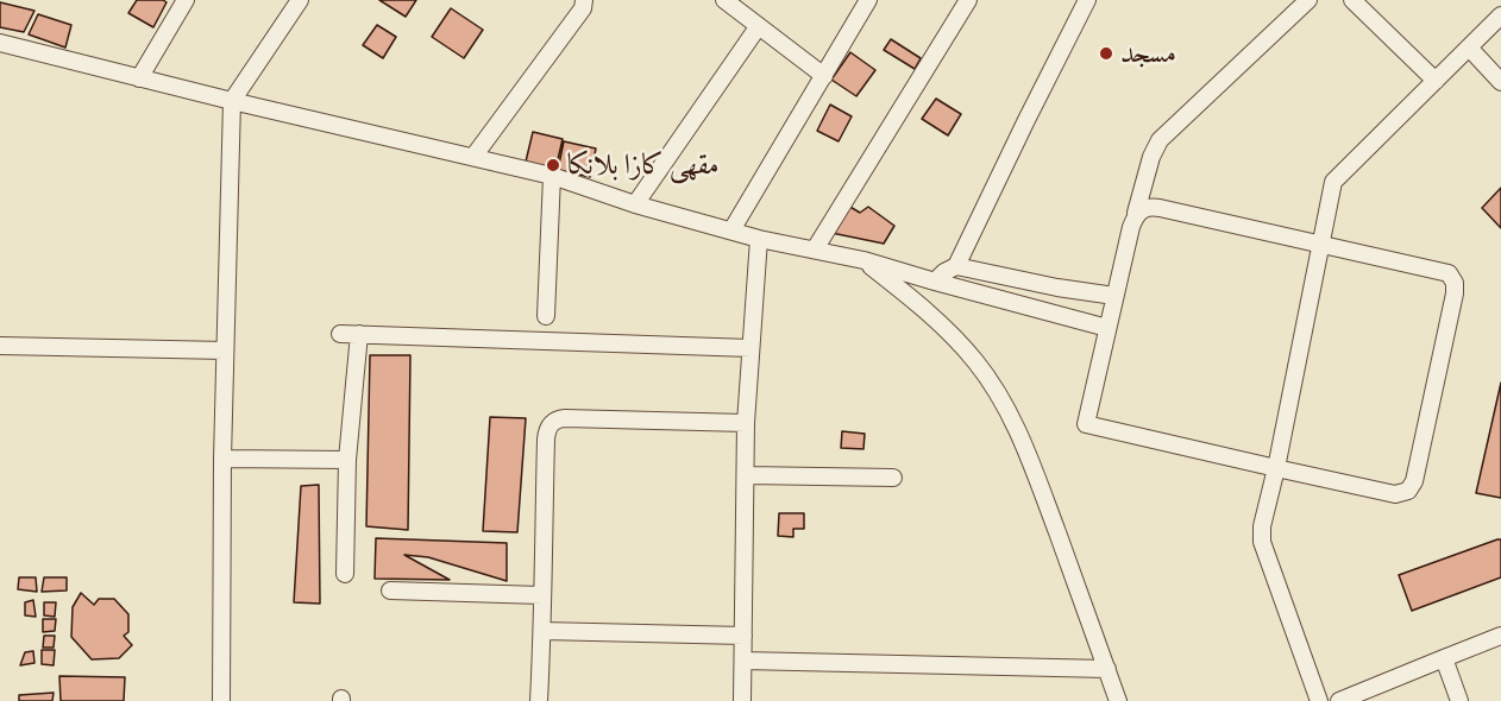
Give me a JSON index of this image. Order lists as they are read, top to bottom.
{
  "places": ["مسجد", "مقهى كازا بلانكا"]
}
